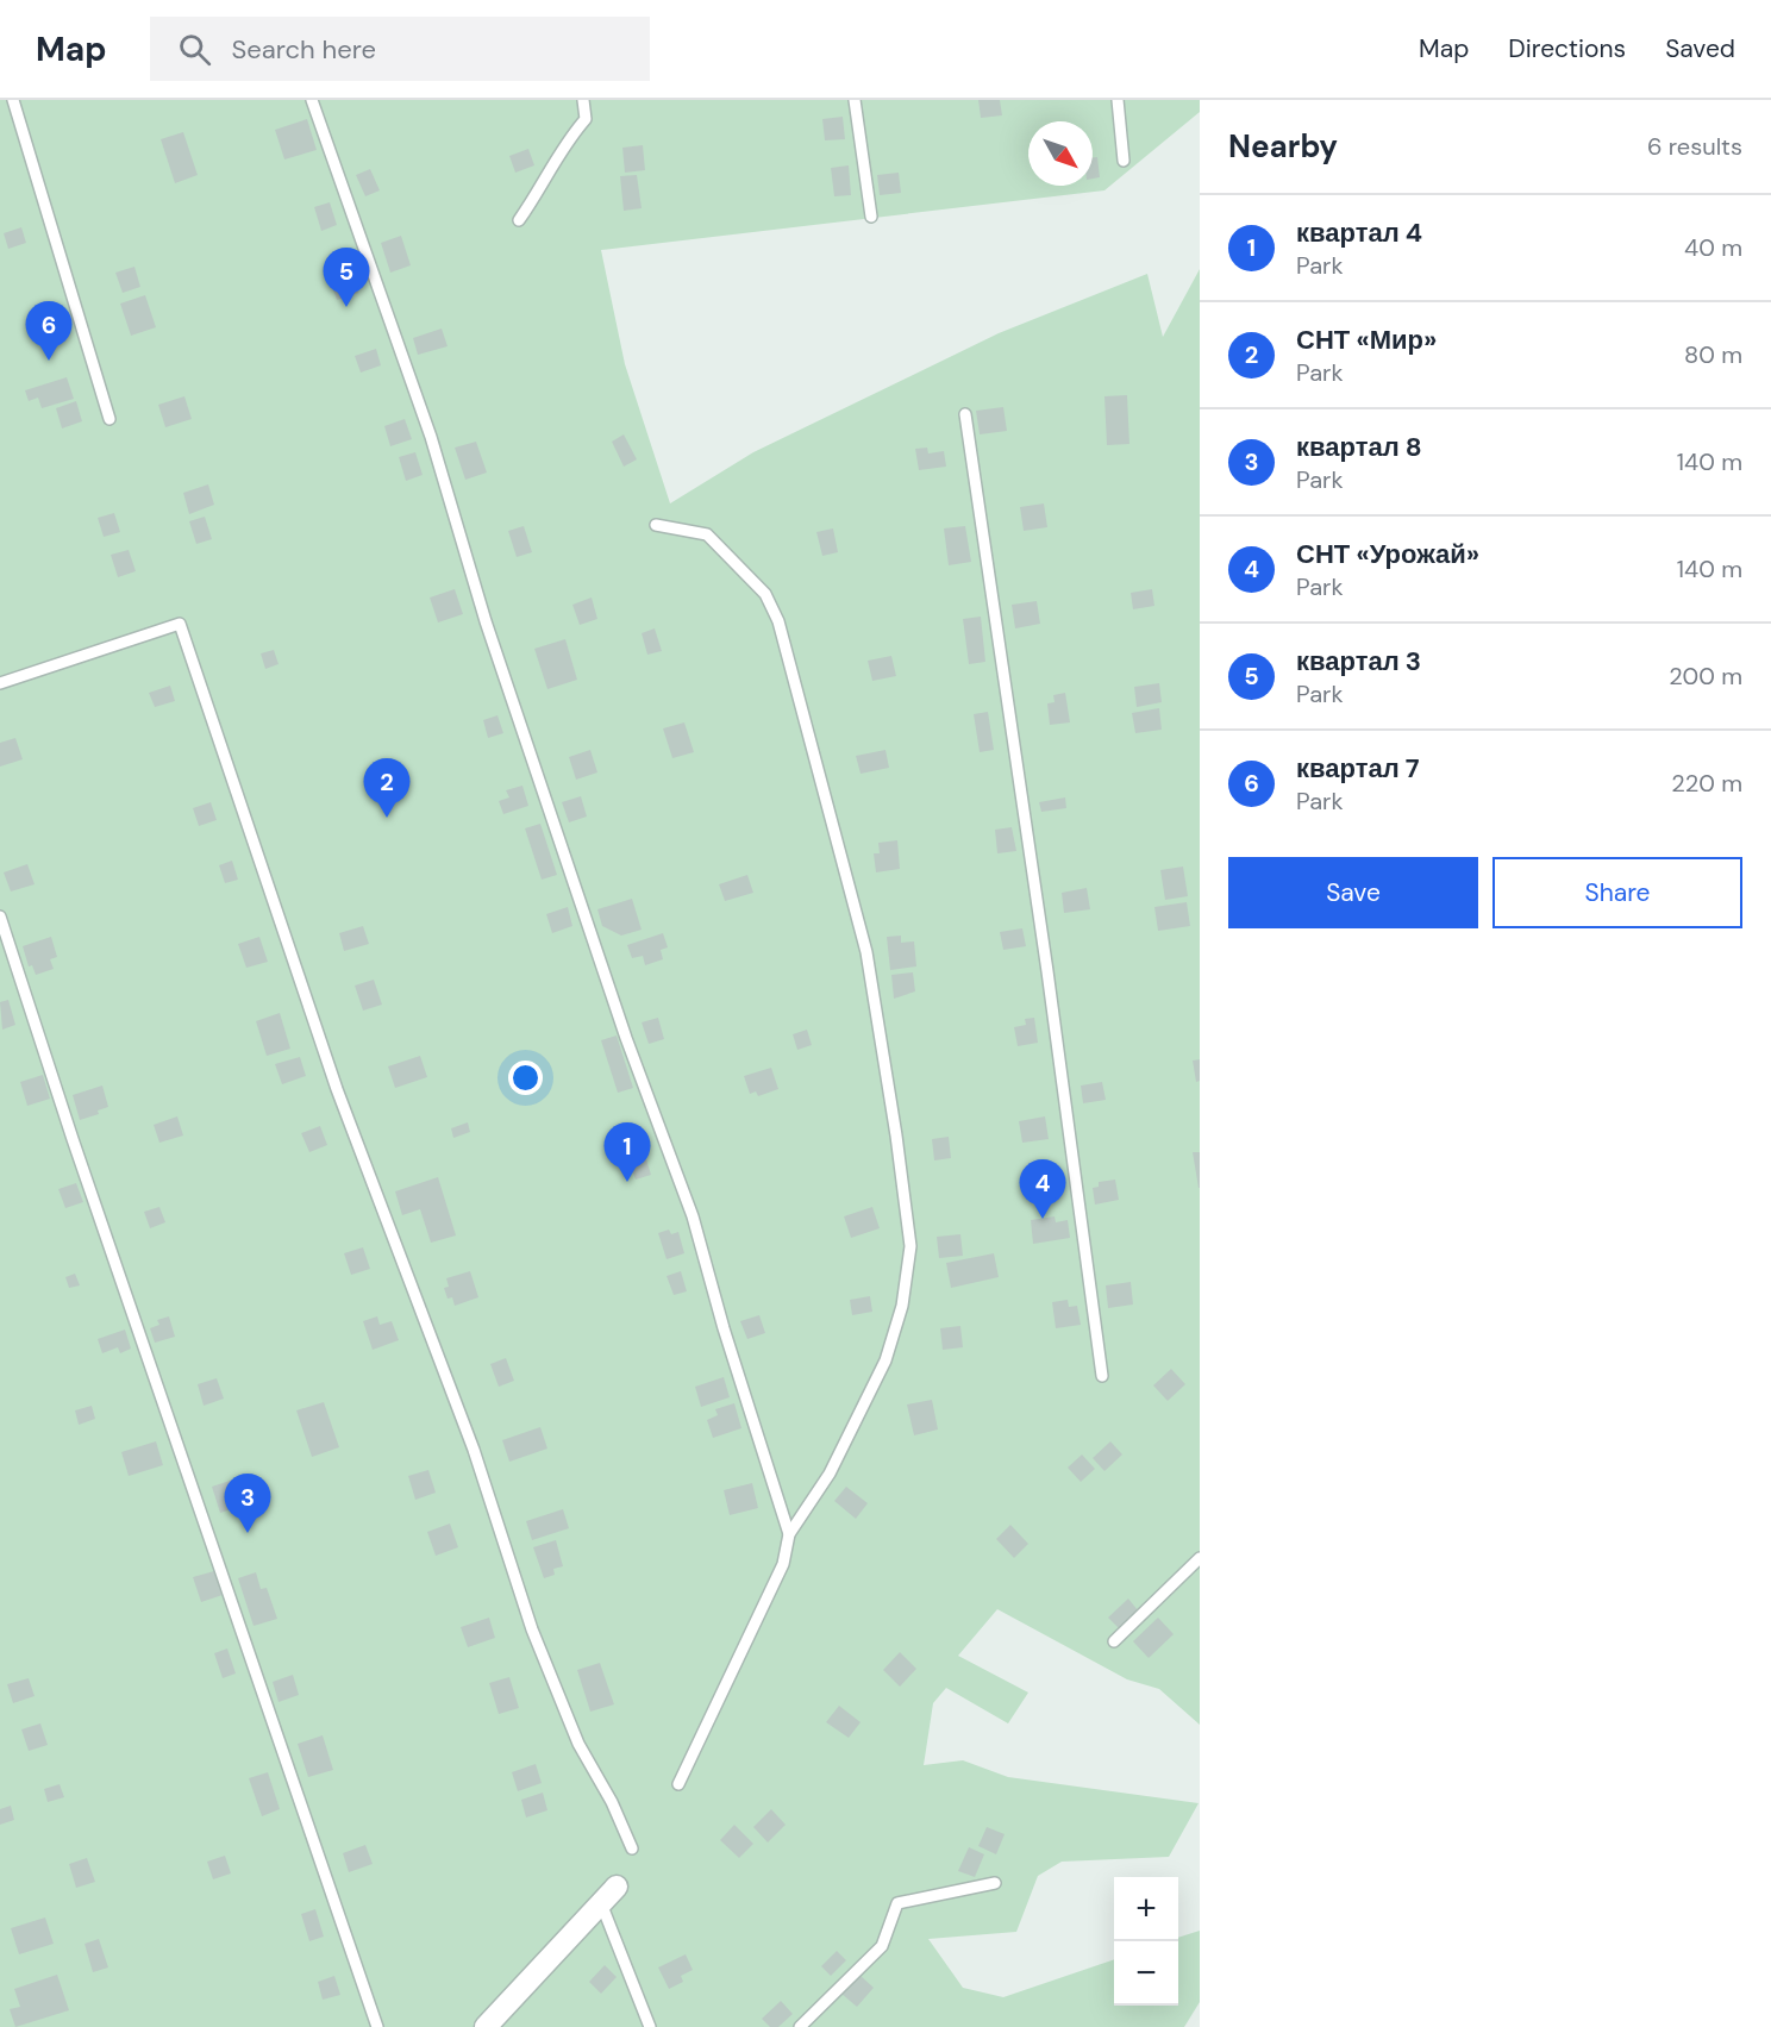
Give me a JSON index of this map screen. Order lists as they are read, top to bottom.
{
  "north": "bottom right",
  "page": {
    "header": "Map",
    "search": "Search here",
    "nav": ["Map", "Directions", "Saved"],
    "heading": ["Nearby", "6 results"],
    "list": [
      {
        "mark": "1",
        "name": "квартал 4",
        "note": "Park",
        "value": "40 m"
      },
      {
        "mark": "2",
        "name": "СНТ «Мир»",
        "note": "Park",
        "value": "80 m"
      },
      {
        "mark": "3",
        "name": "квартал 8",
        "note": "Park",
        "value": "140 m"
      },
      {
        "mark": "4",
        "name": "СНТ «Урожай»",
        "note": "Park",
        "value": "140 m"
      },
      {
        "mark": "5",
        "name": "квартал 3",
        "note": "Park",
        "value": "200 m"
      },
      {
        "mark": "6",
        "name": "квартал 7",
        "note": "Park",
        "value": "220 m"
      }
    ],
    "pins": [
      "5",
      "6",
      "2",
      "1",
      "4",
      "3"
    ],
    "buttons": ["Save", "Share"],
    "map_buttons": ["+", "−"]
  }
}
